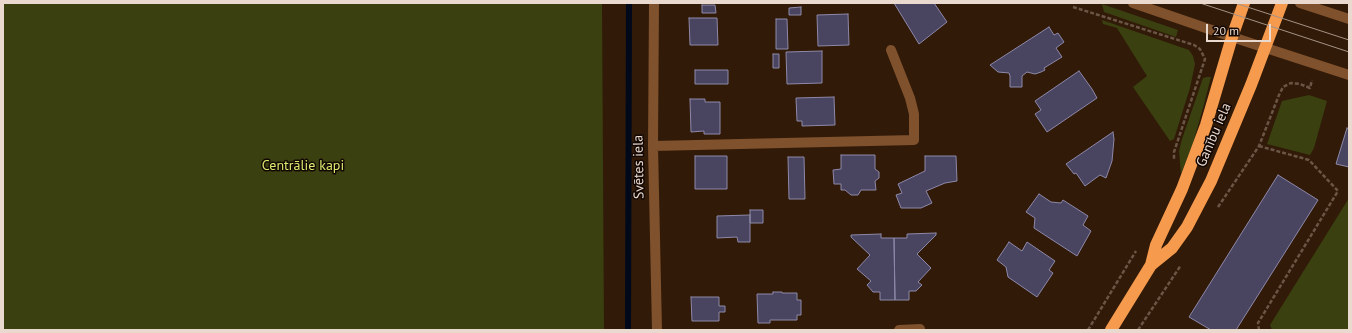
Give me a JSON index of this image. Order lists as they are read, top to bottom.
{
  "streets": {
    "highway": ["Ganību iela"],
    "street": ["Svētes iela"]
  },
  "parks": ["Centrālie kapi"],
  "scale_bar": "20 m"
}
